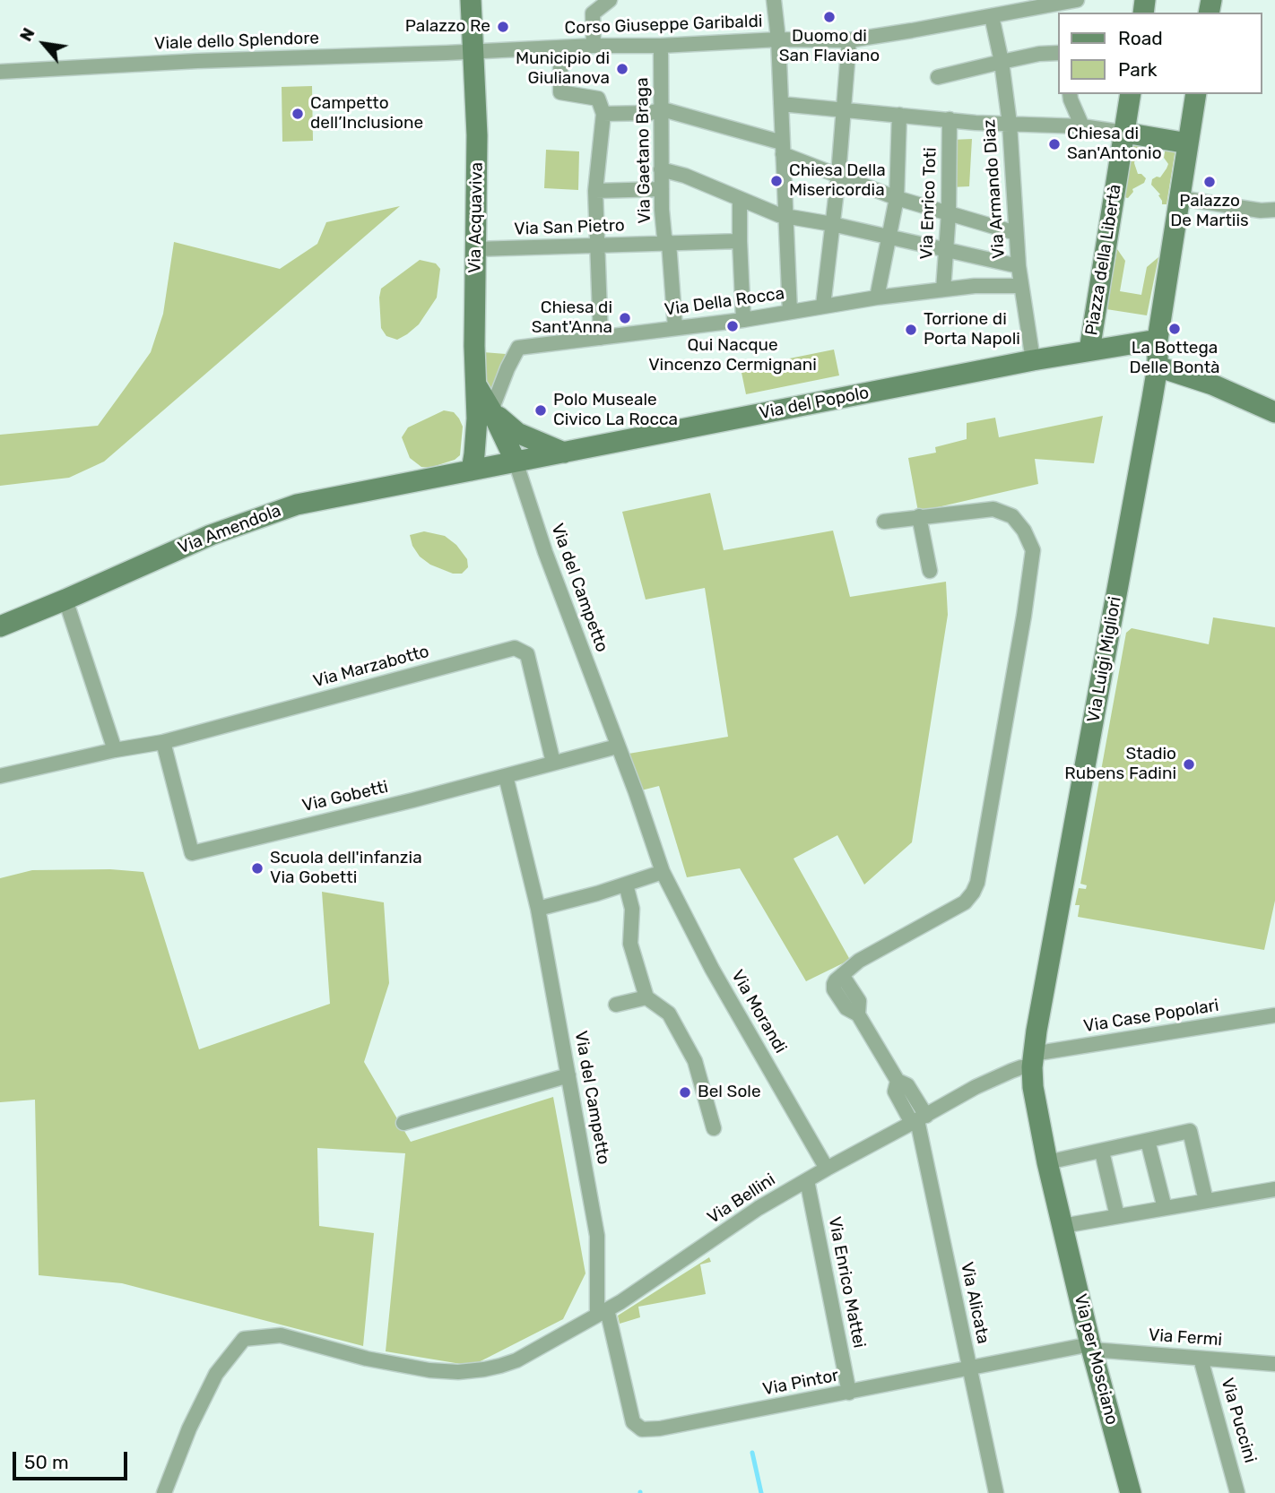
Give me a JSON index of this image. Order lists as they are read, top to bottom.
{
  "streets": {
    "main road": [
      "Via Acquaviva",
      "Piazza della Libertà",
      "Via del Popolo",
      "Via Amendola",
      "Via Luigi Migliori",
      "Via per Mosciano"
    ],
    "street": [
      "Corso Giuseppe Garibaldi",
      "Viale dello Splendore",
      "Via Gaetano Braga",
      "Via Armando Diaz",
      "Via Enrico Toti",
      "Via San Pietro",
      "Via Della Rocca",
      "Via del Campetto",
      "Via Marzabotto",
      "Via Gobetti",
      "Via Morandi",
      "Via Case Popolari",
      "Via Bellini",
      "Via Enrico Mattei",
      "Via Alicata",
      "Via Fermi",
      "Via Pintor",
      "Via Puccini"
    ]
  },
  "crossings": [
    ["Corso Giuseppe Garibaldi", "Viale dello Splendore"],
    ["Corso Giuseppe Garibaldi", "Via Gaetano Braga"],
    ["Corso Giuseppe Garibaldi", "Via Armando Diaz"],
    ["Corso Giuseppe Garibaldi", "Via Acquaviva"],
    ["Viale dello Splendore", "Via Acquaviva"],
    ["Via Gaetano Braga", "Via San Pietro"],
    ["Via Gaetano Braga", "Via Della Rocca"],
    ["Via Armando Diaz", "Via Della Rocca"],
    ["Via Armando Diaz", "Via del Popolo"],
    ["Via Enrico Toti", "Via Della Rocca"],
    ["Via Acquaviva", "Via San Pietro"],
    ["Via Acquaviva", "Via Della Rocca"],
    ["Via Acquaviva", "Via del Popolo"],
    ["Via Acquaviva", "Via Amendola"],
    ["Via Acquaviva", "Via del Campetto"],
    ["Piazza della Libertà", "Via del Popolo"],
    ["Via del Popolo", "Via Amendola"],
    ["Via del Popolo", "Via del Campetto"],
    ["Via del Popolo", "Via Luigi Migliori"],
    ["Via del Campetto", "Via Gobetti"],
    ["Via del Campetto", "Via Morandi"],
    ["Via del Campetto", "Via Bellini"],
    ["Via del Campetto", "Via Pintor"],
    ["Via Luigi Migliori", "Via Case Popolari"],
    ["Via Luigi Migliori", "Via Bellini"],
    ["Via Luigi Migliori", "Via per Mosciano"],
    ["Via Marzabotto", "Via Gobetti"],
    ["Via Morandi", "Via Bellini"],
    ["Via Case Popolari", "Via Bellini"],
    ["Via Case Popolari", "Via per Mosciano"],
    ["Via Bellini", "Via Enrico Mattei"],
    ["Via Bellini", "Via Alicata"],
    ["Via Bellini", "Via per Mosciano"],
    ["Via Bellini", "Via Pintor"],
    ["Via Enrico Mattei", "Via Pintor"],
    ["Via Alicata", "Via Pintor"],
    ["Via Fermi", "Via per Mosciano"],
    ["Via Fermi", "Via Pintor"],
    ["Via Fermi", "Via Puccini"],
    ["Via per Mosciano", "Via Pintor"]
  ],
  "places": [
    "Duomo di San Flaviano",
    "Palazzo Re",
    "Municipio di Giulianova",
    "Campetto dell’Inclusione",
    "Chiesa di San'Antonio",
    "Chiesa Della Misericordia",
    "Palazzo De Martiis",
    "Chiesa di Sant'Anna",
    "Qui Nacque Vincenzo Cermignani",
    "La Bottega Delle Bontà",
    "Torrione di Porta Napoli",
    "Polo Museale Civico La Rocca",
    "Stadio Rubens Fadini",
    "Scuola dell'infanzia Via Gobetti",
    "Bel Sole"
  ],
  "legend": ["Road", "Park"],
  "scale_bar": "50 m",
  "north": "top left"
}
